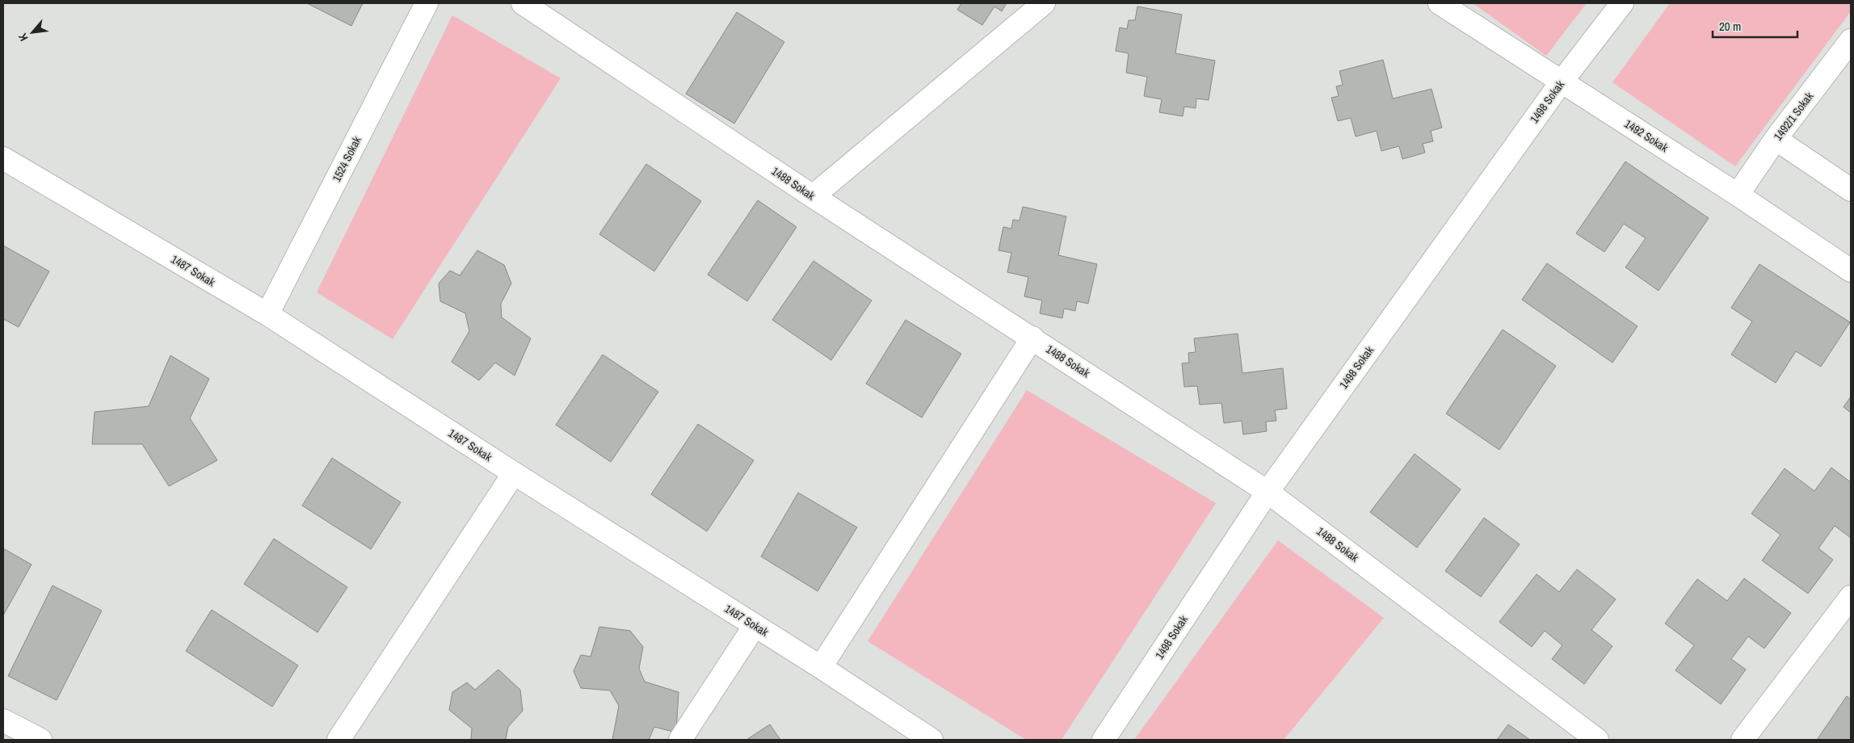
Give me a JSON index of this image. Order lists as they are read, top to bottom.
{
  "streets": {
    "street": [
      "1498 Sokak",
      "1492/1 Sokak",
      "1492 Sokak",
      "1524 Sokak",
      "1488 Sokak",
      "1487 Sokak"
    ]
  },
  "crossings": [
    ["1498 Sokak", "1492 Sokak"],
    ["1498 Sokak", "1488 Sokak"],
    ["1492/1 Sokak", "1492 Sokak"],
    ["1524 Sokak", "1487 Sokak"]
  ],
  "scale_bar": "20 m",
  "north": "bottom left"
}
